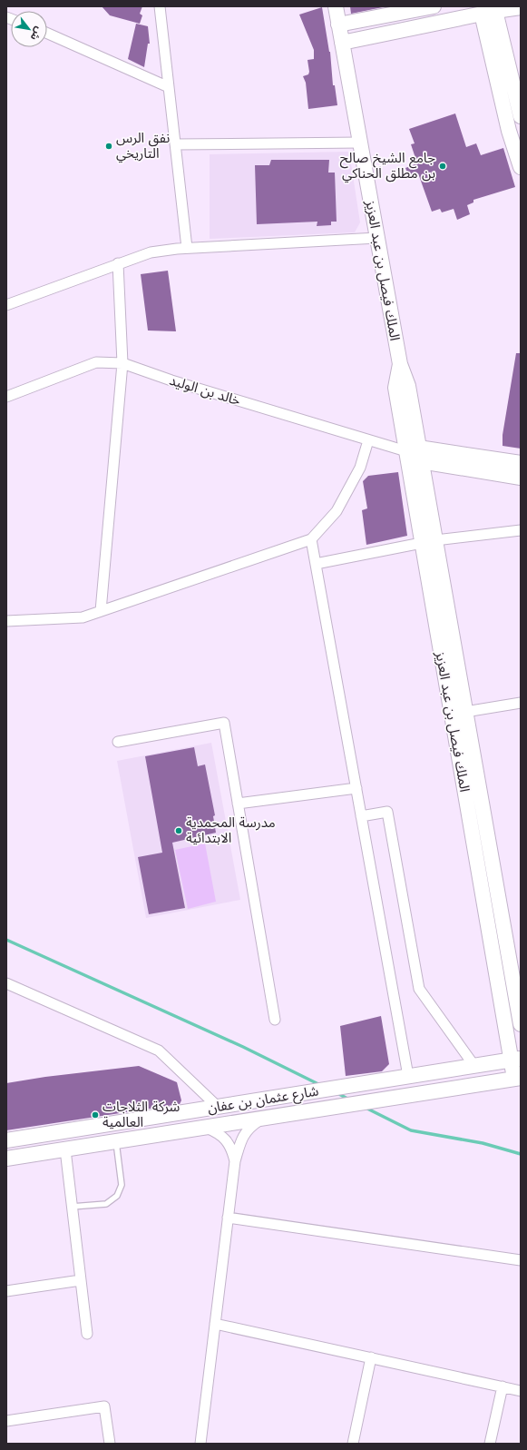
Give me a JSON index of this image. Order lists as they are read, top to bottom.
{
  "streets": {
    "street": ["الملك فيصل بن عبد العزيز", "خالد بن الوليد", "شارع عثمان بن عفان"]
  },
  "crossings": [
    ["الملك فيصل بن عبد العزيز", "خالد بن الوليد"],
    ["الملك فيصل بن عبد العزيز", "شارع عثمان بن عفان"]
  ],
  "places": [
    "نفق الرس التاريخي",
    "جامع الشيخ صالح بن مطلق الحناكي",
    "مدرسة المحمدية الابتدائية",
    "شركة الثلاجات العالمية"
  ],
  "north": "bottom right"
}
